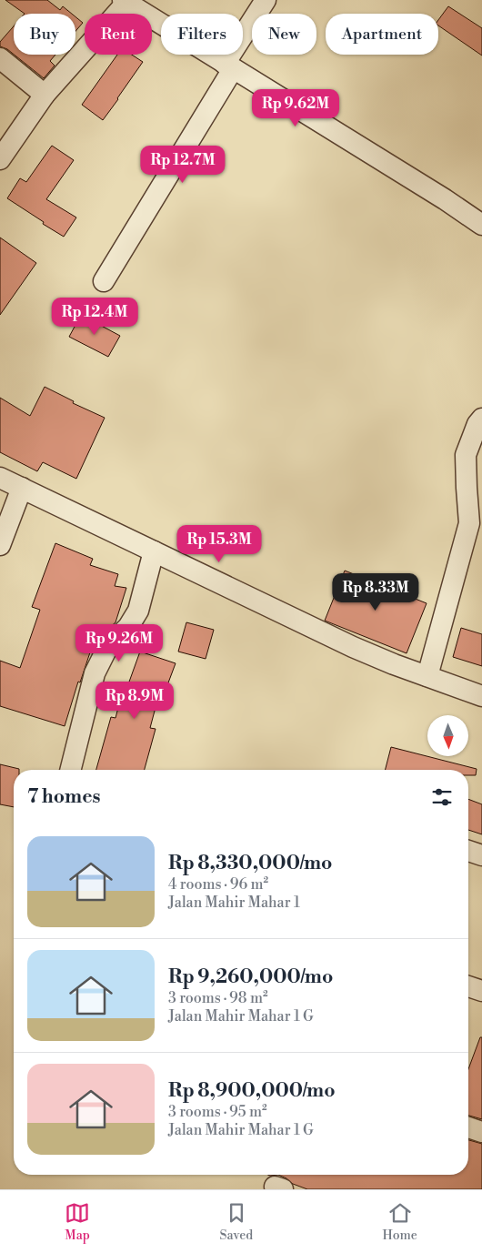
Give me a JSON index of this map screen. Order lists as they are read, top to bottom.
{
  "north": "bottom",
  "page": {
    "chip": [
      "Buy",
      "Rent",
      "Filters",
      "New",
      "Apartment"
    ],
    "price": [
      "Rp 9.62M",
      "Rp 12.7M",
      "Rp 12.4M",
      "Rp 15.3M",
      "Rp 8.33M",
      "Rp 9.26M",
      "Rp 8.9M"
    ],
    "heading": "7 homes",
    "list": [
      {
        "name": "Rp 8,330,000/mo",
        "note": "4 rooms · 96 m² · Jalan Mahir Mahar 1"
      },
      {
        "name": "Rp 9,260,000/mo",
        "note": "3 rooms · 98 m² · Jalan Mahir Mahar 1 G"
      },
      {
        "name": "Rp 8,900,000/mo",
        "note": "3 rooms · 95 m² · Jalan Mahir Mahar 1 G"
      }
    ],
    "tabs": ["Map", "Saved", "Home"]
  }
}
